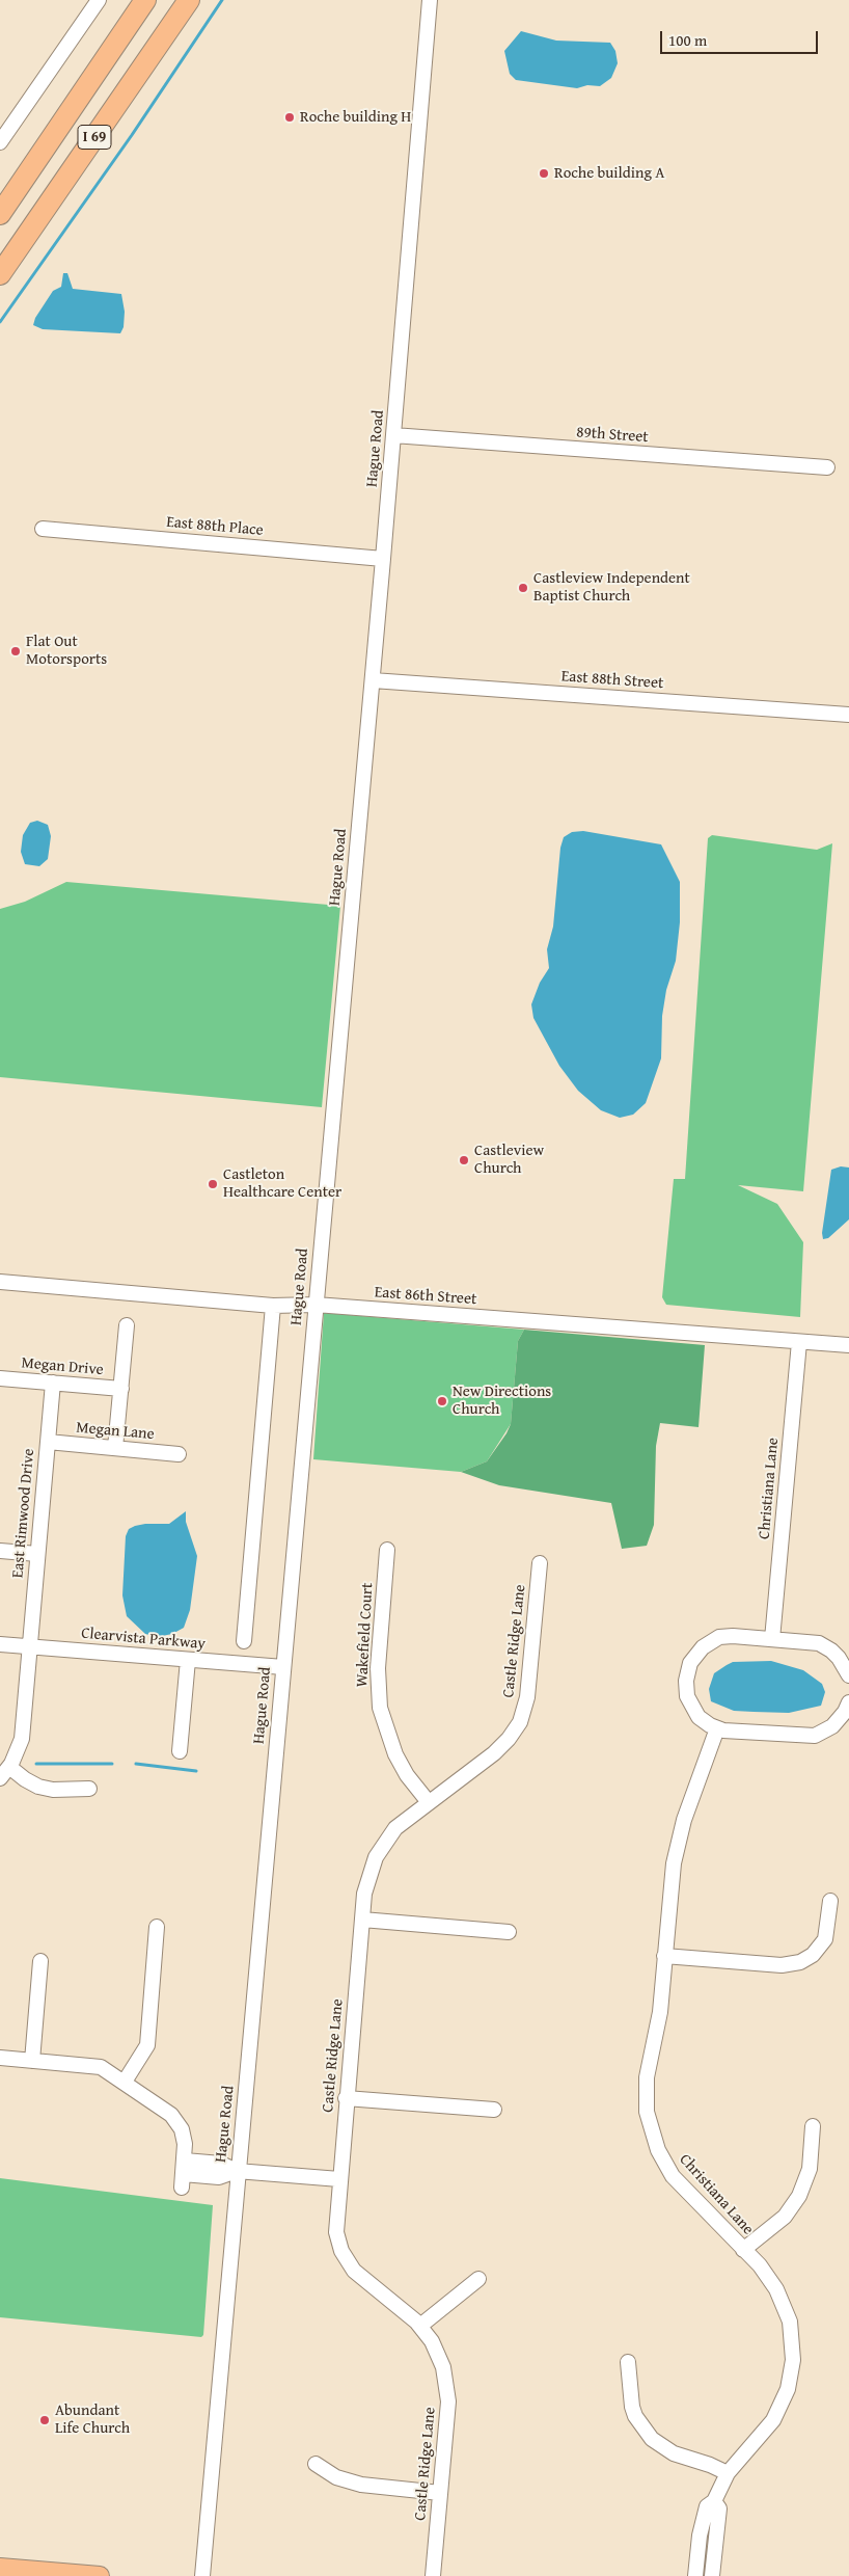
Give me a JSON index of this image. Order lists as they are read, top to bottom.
{
  "streets": {
    "highway": ["I 69"],
    "street": [
      "89th Street",
      "Hague Road",
      "East 88th Place",
      "East 88th Street",
      "East 86th Street",
      "Megan Drive",
      "Megan Lane",
      "Christiana Lane",
      "East Rimwood Drive",
      "Wakefield Court",
      "Clearvista Parkway",
      "Castle Ridge Lane"
    ]
  },
  "crossings": [
    ["89th Street", "Hague Road"],
    ["Hague Road", "East 88th Place"],
    ["Hague Road", "East 88th Street"],
    ["Hague Road", "East 86th Street"],
    ["Hague Road", "Clearvista Parkway"],
    ["East 86th Street", "Christiana Lane"],
    ["Megan Drive", "East Rimwood Drive"],
    ["Megan Lane", "East Rimwood Drive"],
    ["East Rimwood Drive", "Clearvista Parkway"],
    ["Wakefield Court", "Castle Ridge Lane"]
  ],
  "places": [
    "Roche building H",
    "Roche building A",
    "Castleview Independent Baptist Church",
    "Flat Out Motorsports",
    "Castleview Church",
    "Castleton Healthcare Center",
    "New Directions Church",
    "Abundant Life Church"
  ],
  "scale_bar": "100 m"
}
